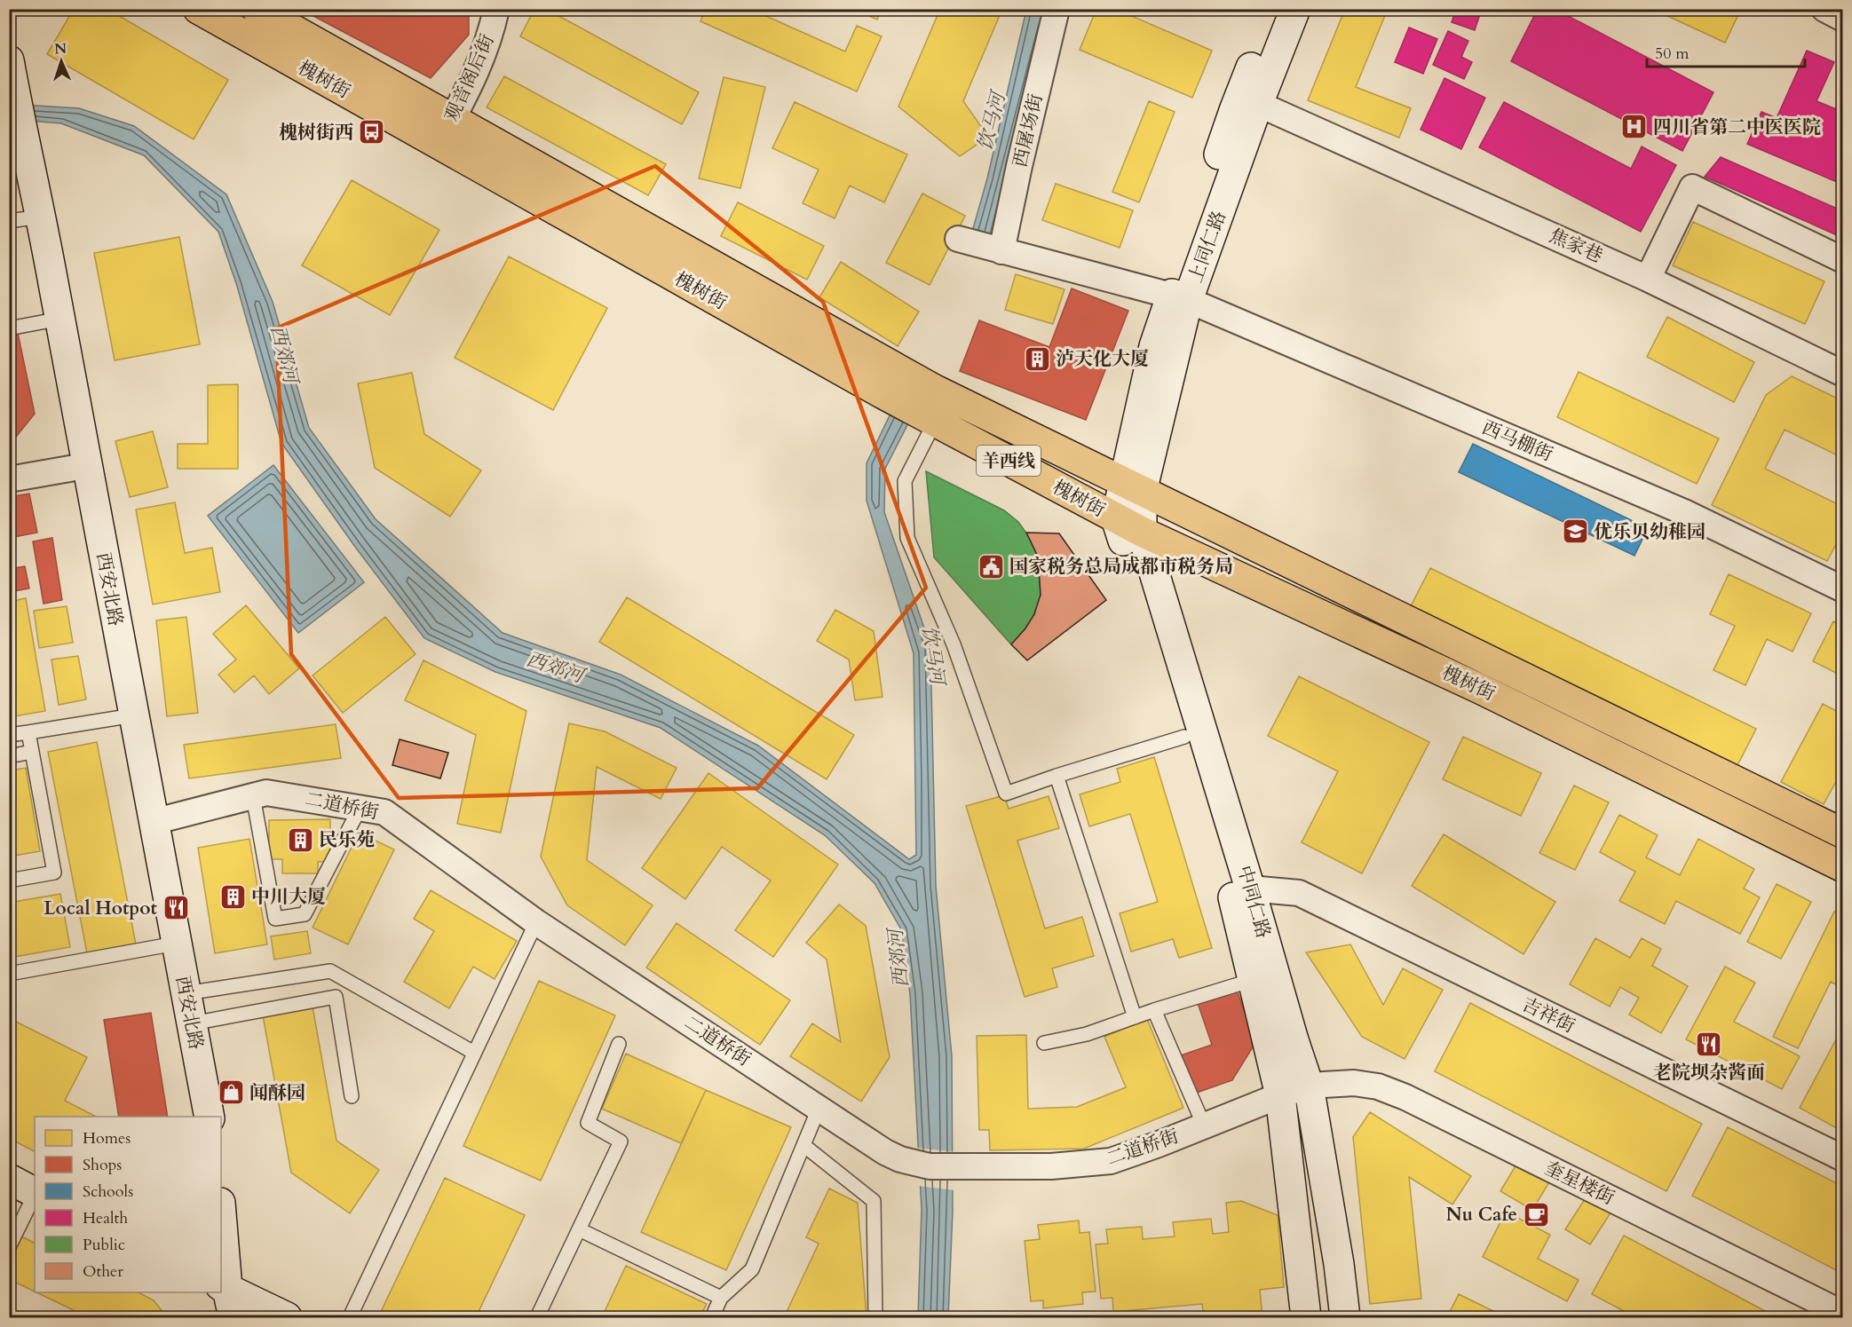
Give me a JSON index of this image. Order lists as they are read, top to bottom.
{
  "streets": {
    "main road": ["槐树街", "羊西线"],
    "street": [
      "观音阁后街",
      "西屠场街",
      "焦家巷",
      "上同仁路",
      "西马棚街",
      "西安北路",
      "二道桥街",
      "中同仁路",
      "吉祥街",
      "奎星楼街"
    ]
  },
  "crossings": [
    ["观音阁后街", "槐树街"],
    ["槐树街", "上同仁路"],
    ["槐树街", "中同仁路"],
    ["焦家巷", "上同仁路"],
    ["上同仁路", "西马棚街"],
    ["上同仁路", "中同仁路"],
    ["西安北路", "二道桥街"],
    ["二道桥街", "中同仁路"],
    ["二道桥街", "奎星楼街"],
    ["中同仁路", "吉祥街"],
    ["中同仁路", "奎星楼街"]
  ],
  "water": ["饮马河", "西郊河"],
  "places": {
    "hospital": ["四川省第二中医医院"],
    "bus stop": ["槐树街西"],
    "building": ["泸天化大厦", "民乐苑", "中川大厦"],
    "school or university": ["优乐贝幼稚园"],
    "public building": ["国家税务总局成都市税务局"],
    "restaurant": ["Local Hotpot", "老院坝杂酱面"],
    "shop": ["闻酥园"],
    "cafe": ["Nu Cafe"]
  },
  "legend": [
    "Homes",
    "Shops",
    "Schools",
    "Health",
    "Public",
    "Other"
  ],
  "scale_bar": "50 m",
  "north": "top"
}
